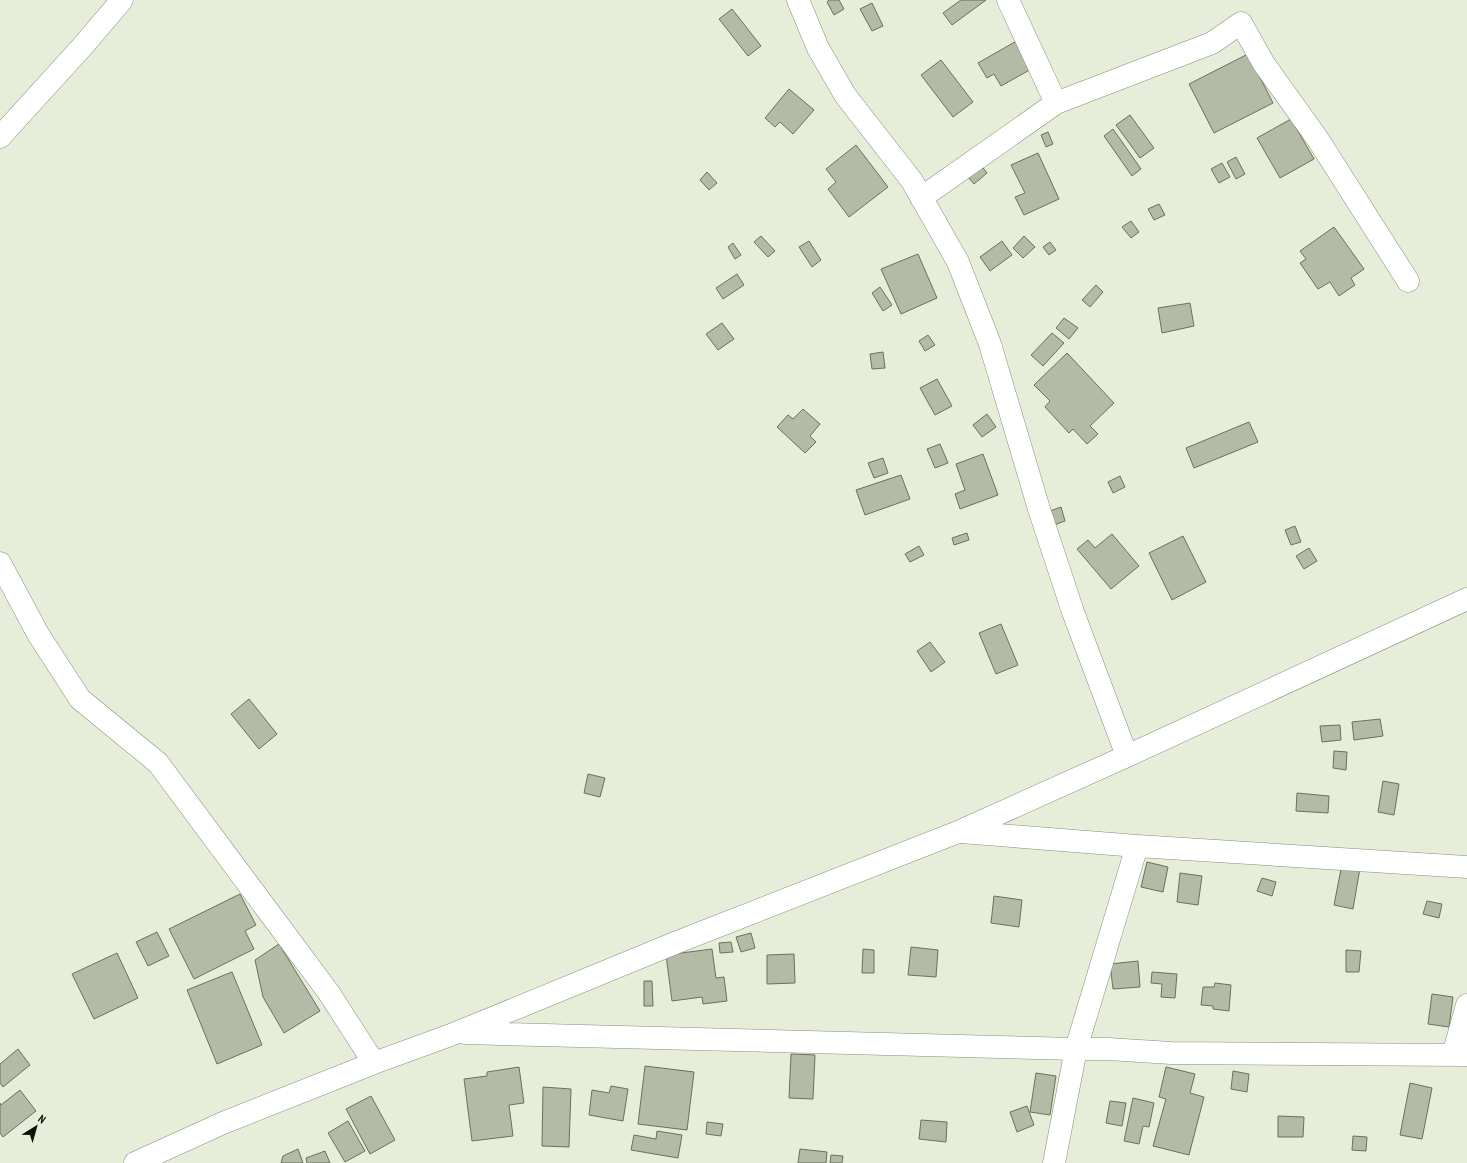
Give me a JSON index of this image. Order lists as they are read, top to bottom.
{
  "north": "top right"
}
